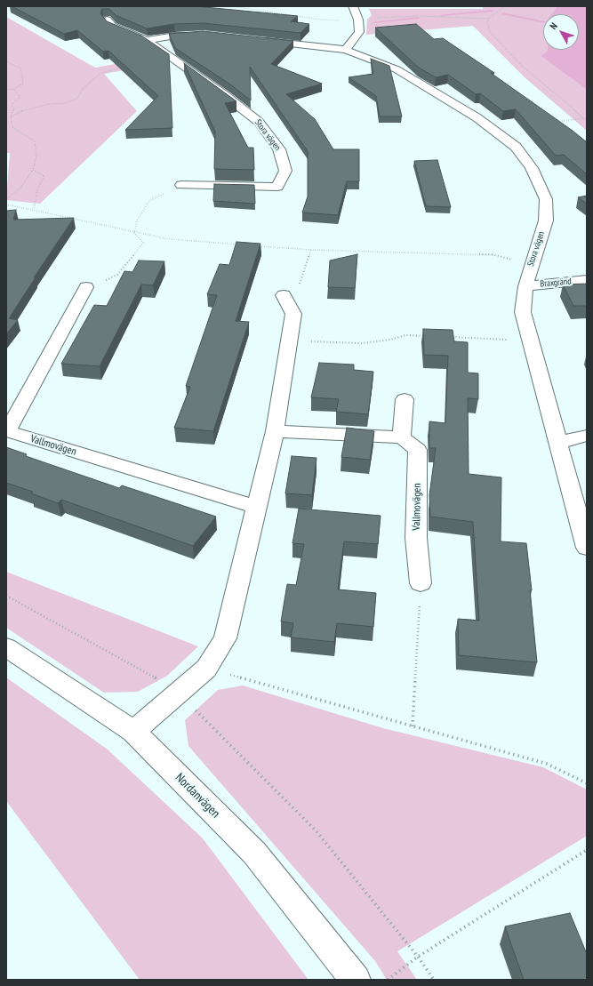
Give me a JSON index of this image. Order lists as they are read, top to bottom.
{
  "streets": {
    "street": [
      "Stora vägen",
      "Braxgränd",
      "Vallmovägen",
      "Nordanvägen"
    ]
  },
  "crossings": [
    ["Stora vägen", "Braxgränd"]
  ],
  "north": "top left"
}
